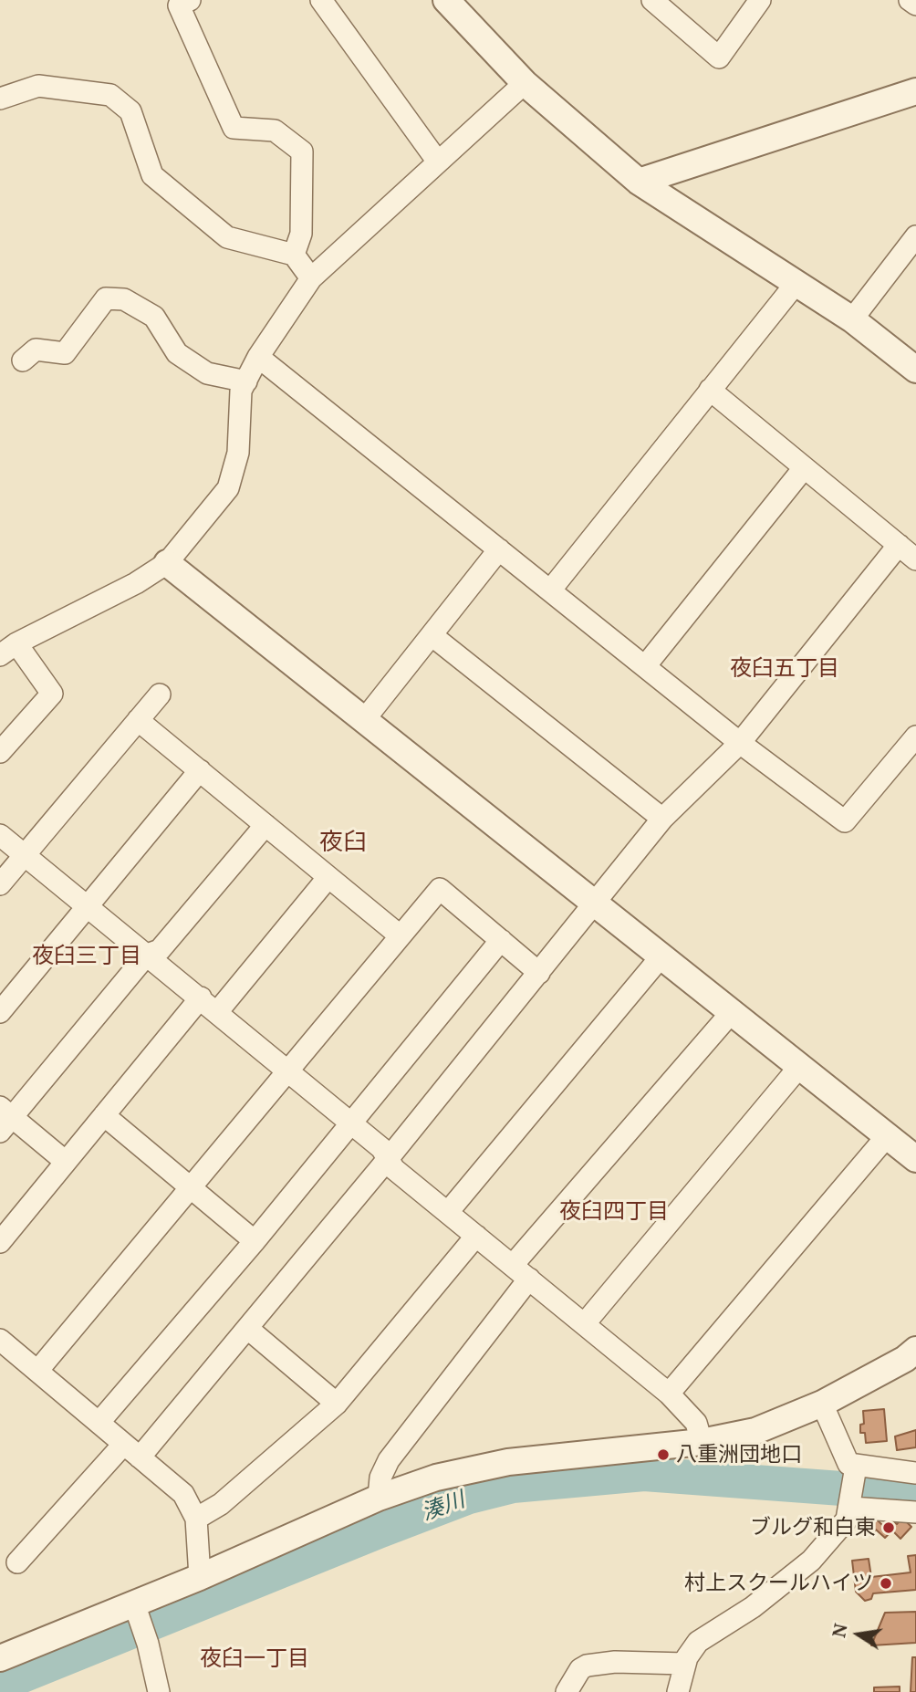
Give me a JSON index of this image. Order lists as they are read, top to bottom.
{
  "districts": [
    "夜臼五丁目",
    "夜臼",
    "夜臼三丁目",
    "夜臼四丁目",
    "夜臼一丁目"
  ],
  "water": ["湊川"],
  "places": ["八重洲団地口", "ブルグ和白東", "村上スクールハイツ"],
  "north": "left"
}
